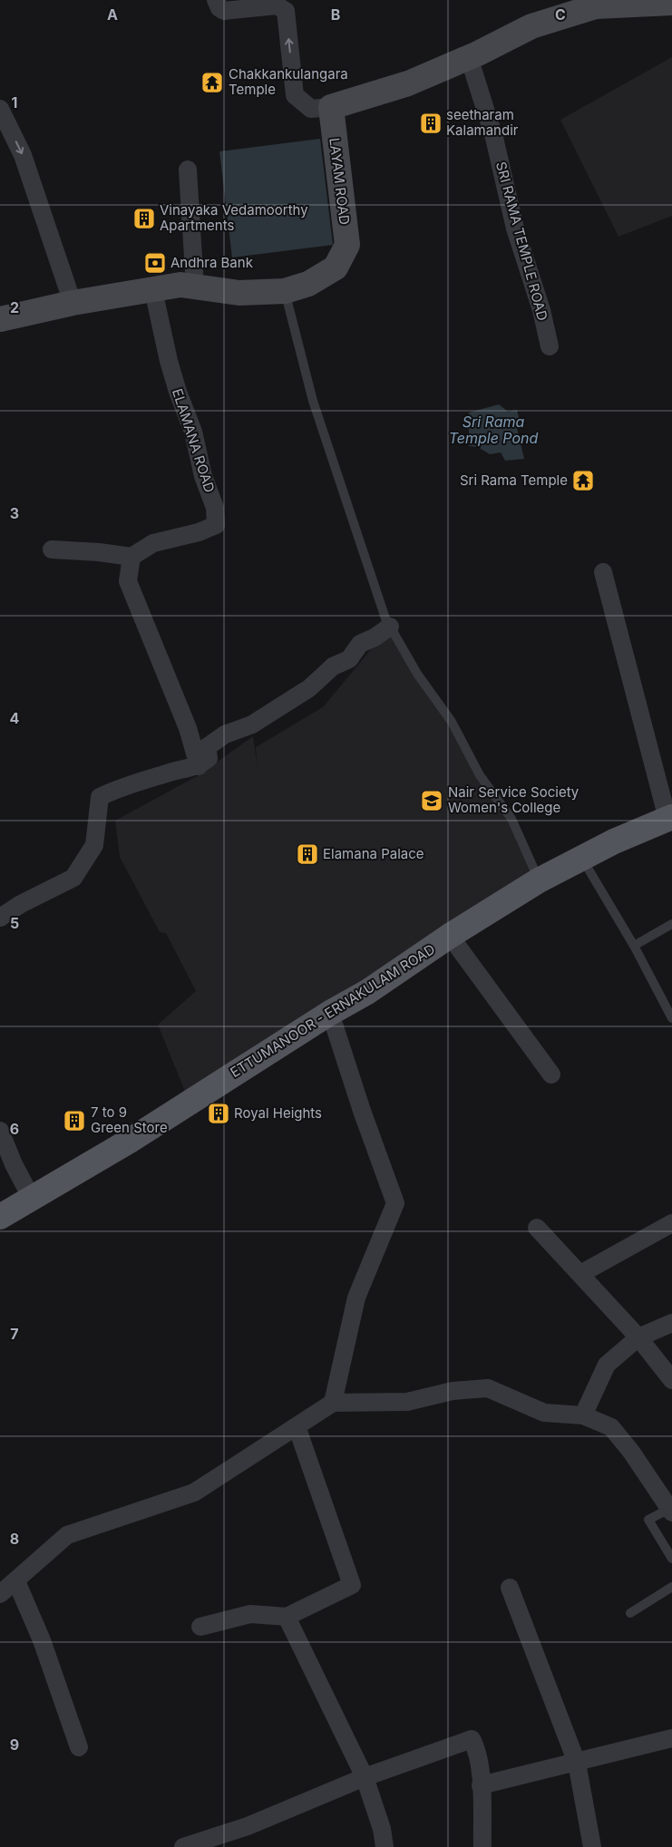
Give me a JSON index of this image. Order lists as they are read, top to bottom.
{
  "streets": {
    "main road": ["ETTUMANOOR - ERNAKULAM ROAD"],
    "street": ["LAYAM ROAD", "SRI RAMA TEMPLE ROAD", "ELAMANA ROAD"]
  },
  "crossings": [
    ["LAYAM ROAD", "ELAMANA ROAD"]
  ],
  "water": ["Sri Rama Temple Pond"],
  "places": {
    "temple": ["Chakkankulangara Temple", "Sri Rama Temple"],
    "building": [
      "seetharam Kalamandir",
      "Vinayaka Vedamoorthy Apartments",
      "Elamana Palace",
      "Royal Heights",
      "7 to 9 Green Store"
    ],
    "bank": ["Andhra Bank"],
    "school or university": ["Nair Service Society Women's College"]
  },
  "grid": {
    "columns": ["A", "B", "C"],
    "rows": [
      "1",
      "2",
      "3",
      "4",
      "5",
      "6",
      "7",
      "8",
      "9"
    ]
  }
}
